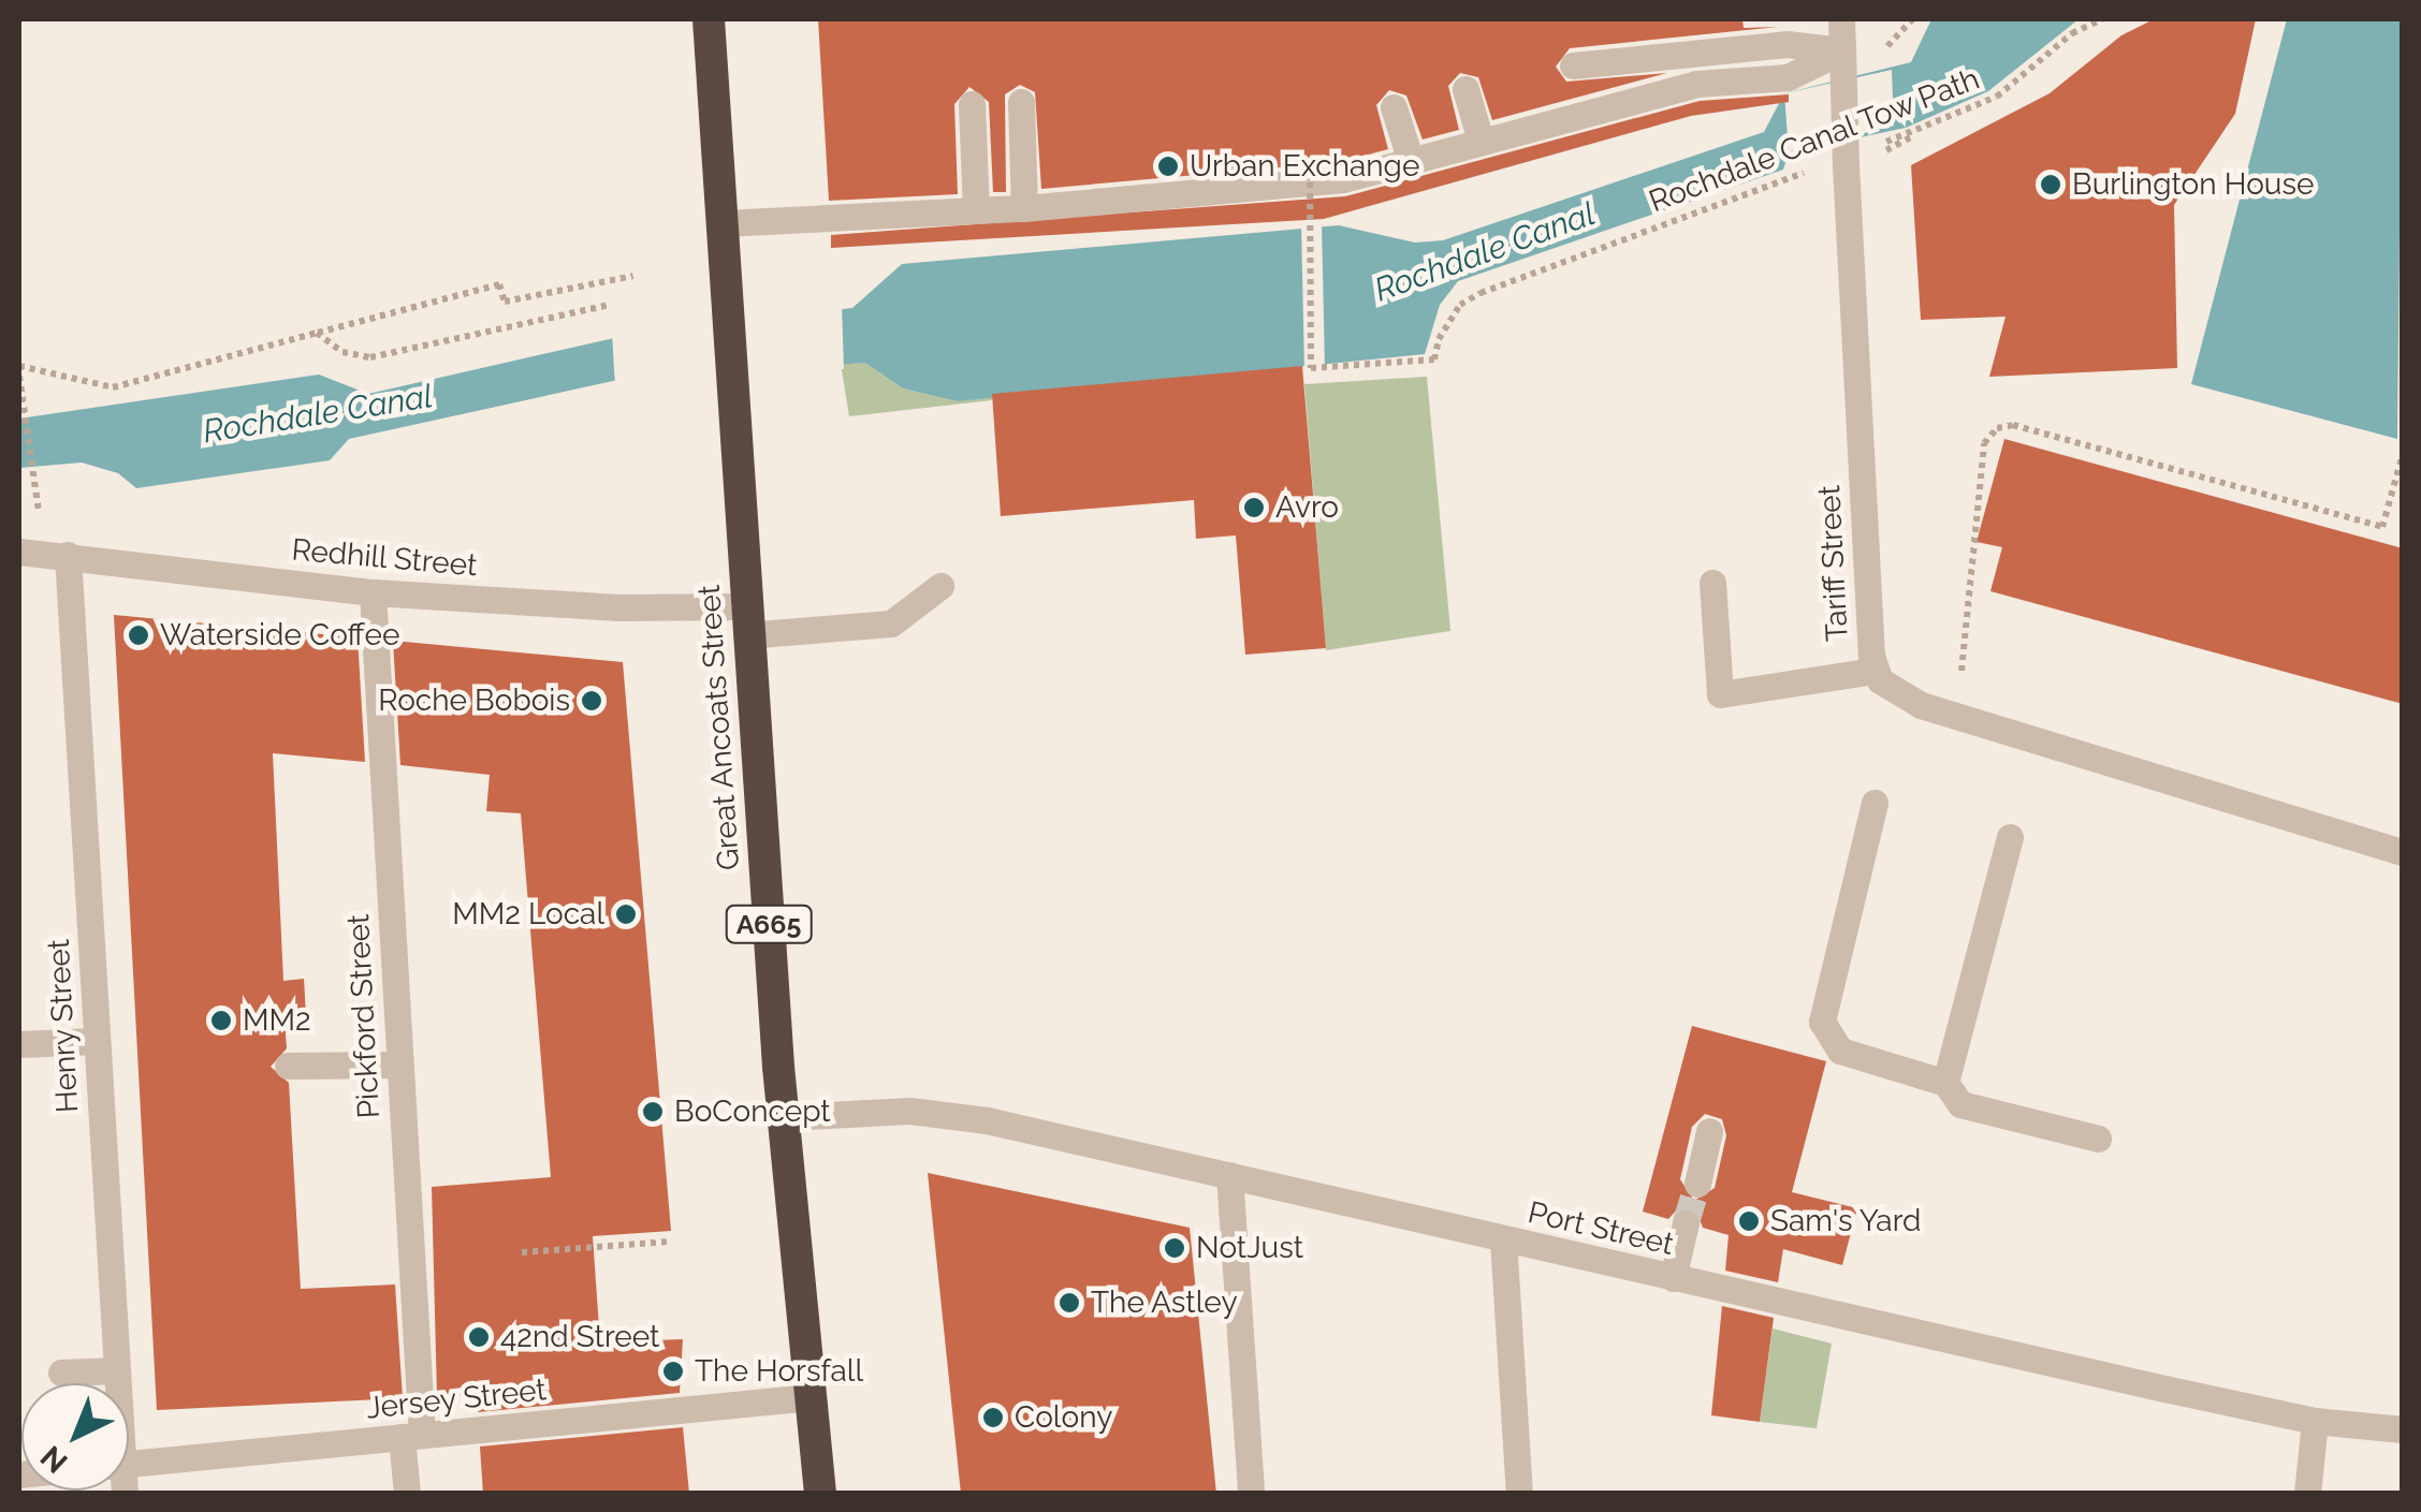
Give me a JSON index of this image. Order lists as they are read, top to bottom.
{
  "streets": {
    "highway": ["Great Ancoats Street", "A665"],
    "street": [
      "Redhill Street",
      "Tariff Street",
      "Pickford Street",
      "Henry Street",
      "Port Street",
      "Jersey Street"
    ],
    "path": ["Rochdale Canal Tow Path"]
  },
  "crossings": [
    ["Rochdale Canal Tow Path", "Tariff Street"],
    ["Redhill Street", "Great Ancoats Street"],
    ["Redhill Street", "Pickford Street"],
    ["Redhill Street", "Henry Street"],
    ["Great Ancoats Street", "Port Street"],
    ["Great Ancoats Street", "Jersey Street"],
    ["Pickford Street", "Jersey Street"]
  ],
  "water": ["Rochdale Canal"],
  "places": [
    "Urban Exchange",
    "Burlington House",
    "Avro",
    "Waterside Coffee",
    "Roche Bobois",
    "MM2 Local",
    "MM2",
    "BoConcept",
    "Sam's Yard",
    "NotJust",
    "The Astley",
    "42nd Street",
    "The Horsfall",
    "Colony"
  ],
  "north": "bottom left"
}
